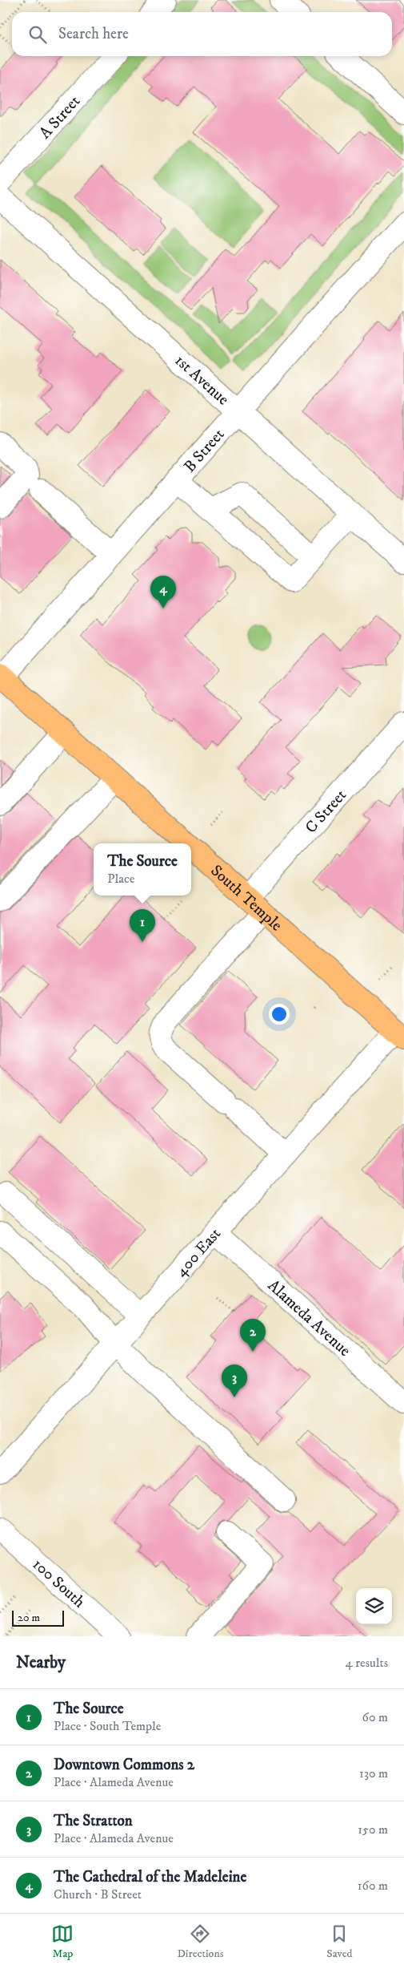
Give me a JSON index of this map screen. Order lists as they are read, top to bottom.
{
  "streets": {
    "main road": ["South Temple"],
    "street": [
      "A Street",
      "1st Avenue",
      "B Street",
      "C Street",
      "400 East",
      "Alameda Avenue",
      "100 South"
    ]
  },
  "crossings": [
    ["1st Avenue", "B Street"],
    ["B Street", "South Temple"],
    ["C Street", "South Temple"],
    ["South Temple", "400 East"],
    ["400 East", "Alameda Avenue"]
  ],
  "scale_bar": "20 m",
  "page": {
    "search": "Search here",
    "pins": [
      "4",
      "1",
      "2",
      "3"
    ],
    "popup": ["The Source", "Place"],
    "scale": "20 m",
    "heading": ["Nearby", "4 results"],
    "list": [
      {
        "mark": "1",
        "name": "The Source",
        "note": "Place · South Temple",
        "value": "60 m"
      },
      {
        "mark": "2",
        "name": "Downtown Commons 2",
        "note": "Place · Alameda Avenue",
        "value": "130 m"
      },
      {
        "mark": "3",
        "name": "The Stratton",
        "note": "Place · Alameda Avenue",
        "value": "150 m"
      },
      {
        "mark": "4",
        "name": "The Cathedral of the Madeleine",
        "note": "Church · B Street",
        "value": "160 m"
      }
    ],
    "nav": ["Map", "Directions", "Saved"]
  }
}
